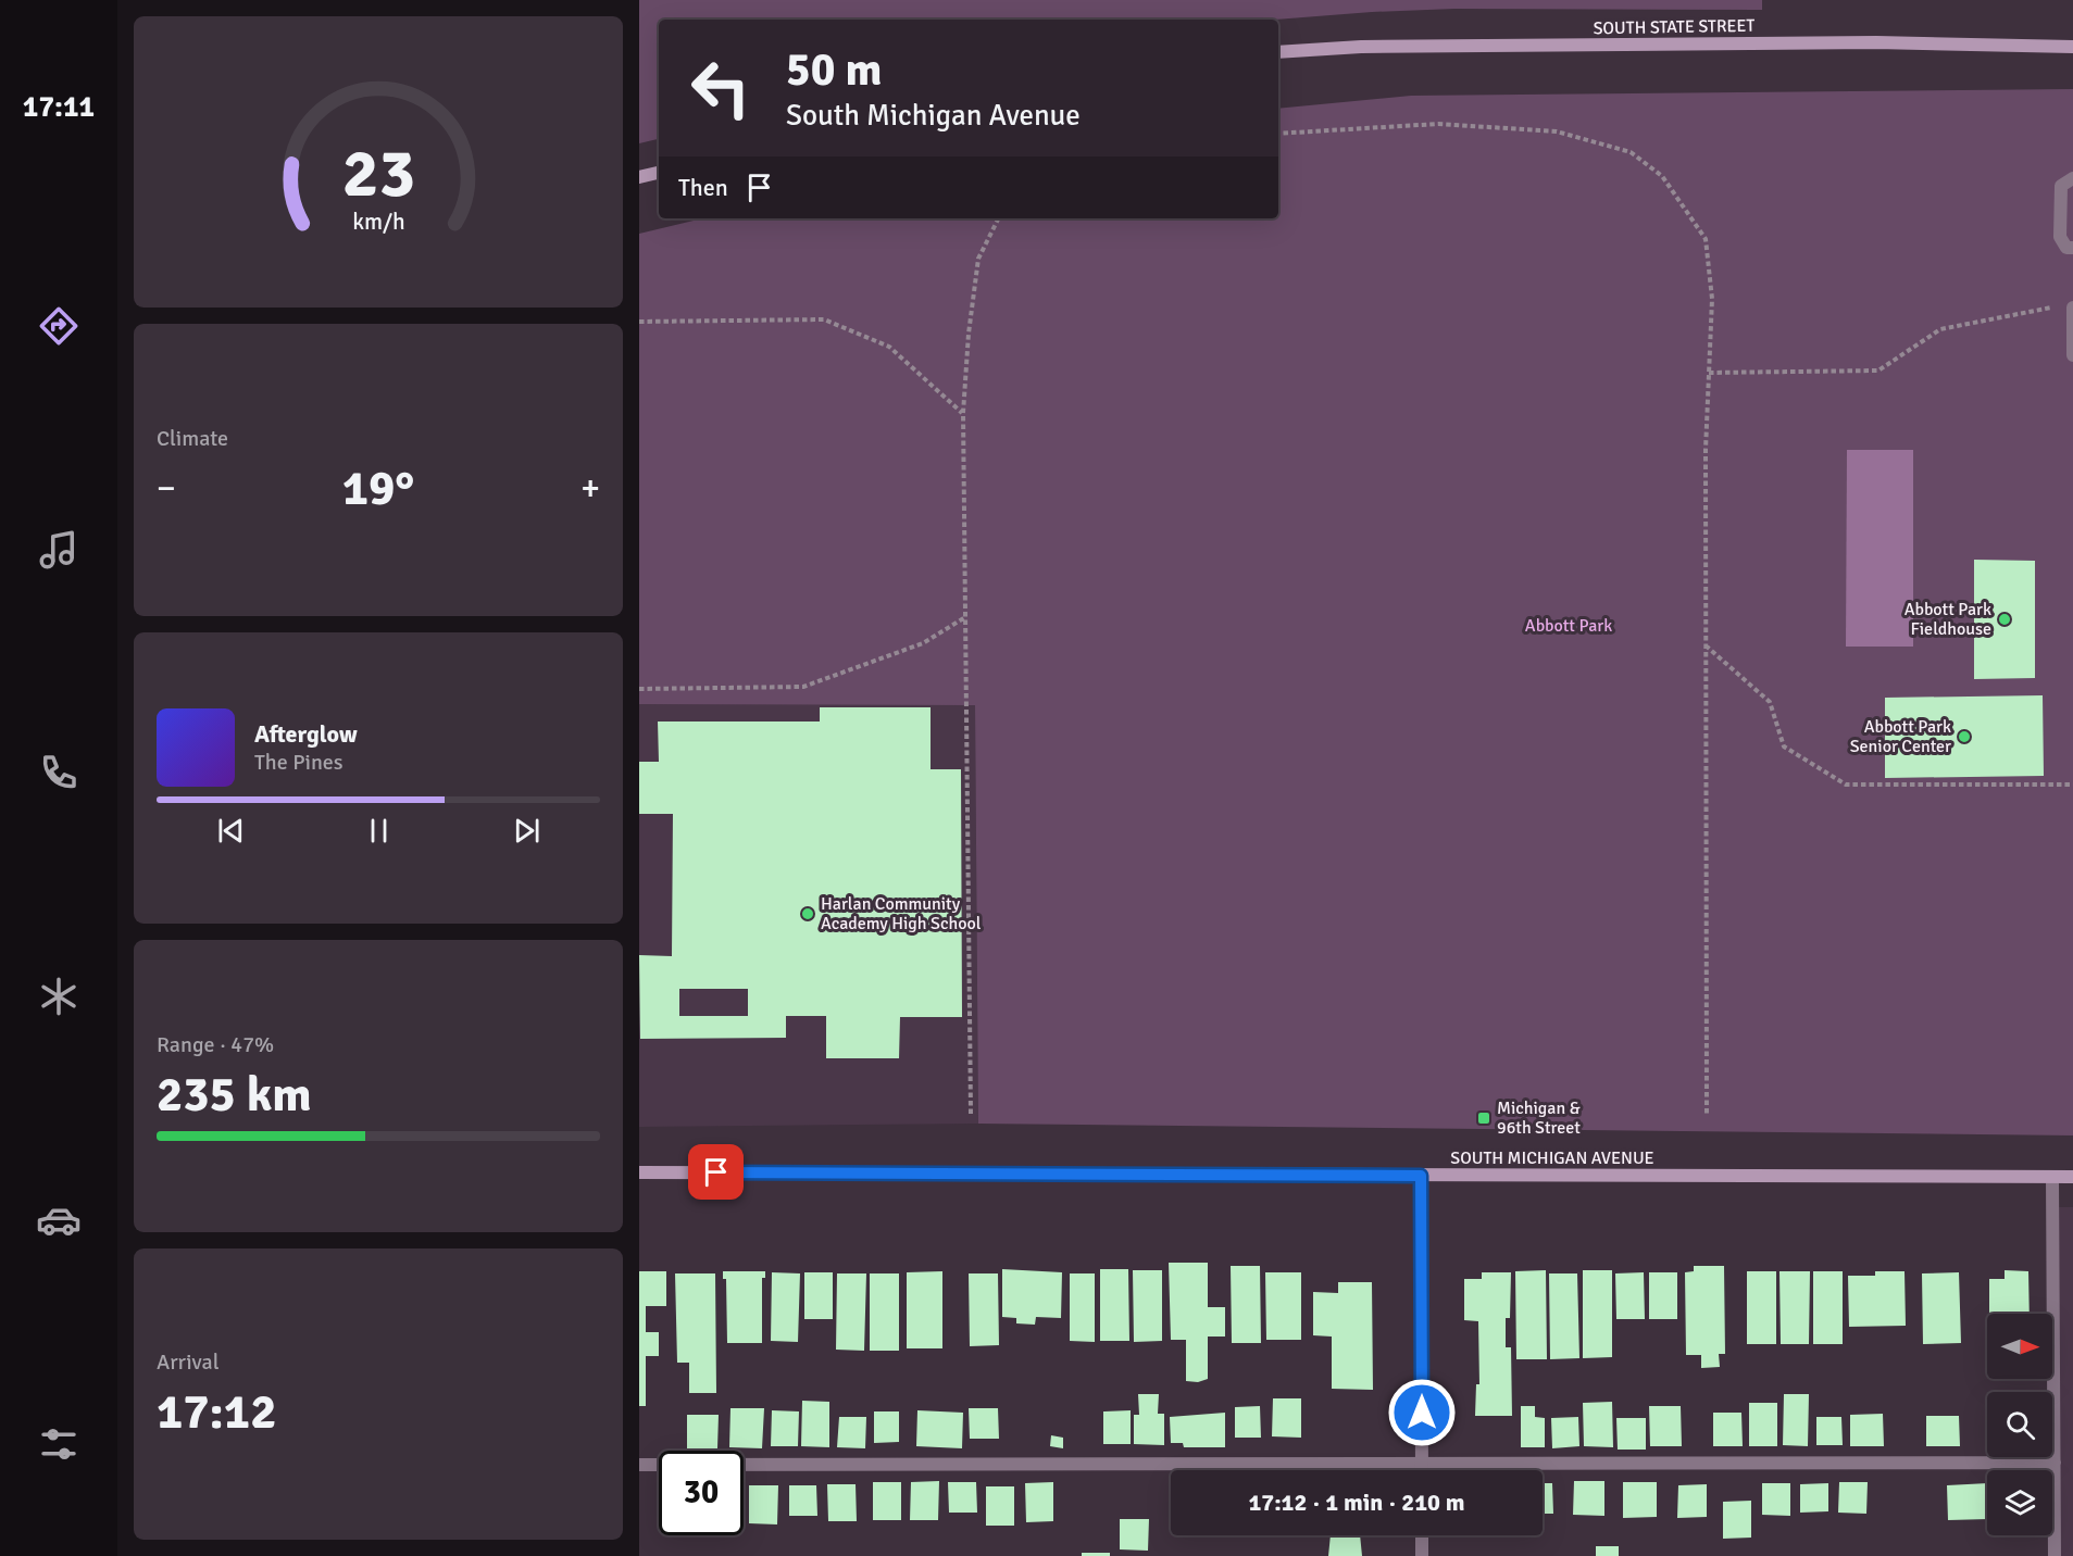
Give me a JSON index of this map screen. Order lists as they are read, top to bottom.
{
  "streets": {
    "main road": ["SOUTH STATE STREET", "SOUTH MICHIGAN AVENUE"]
  },
  "parks": ["Abbott Park"],
  "places": {
    "other": ["Abbott Park Fieldhouse", "Abbott Park Senior Center", "Harlan Community Academy High School"],
    "transit": ["Michigan & 96th Street"]
  },
  "north": "right",
  "page": {
    "tabs": "17:11",
    "turn": ["50 m", "South Michigan Avenue"],
    "then": "Then",
    "tile": [
      "Climate",
      ["Range · 47%", "235 km"],
      ["Arrival", "17:12"]
    ],
    "heat": ["−", "19°", "+"],
    "song": ["Afterglow", "The Pines"],
    "limit": "30",
    "trip": "17:12 · 1 min · 210 m",
    "gauge": ["23", "km/h"]
  }
}
